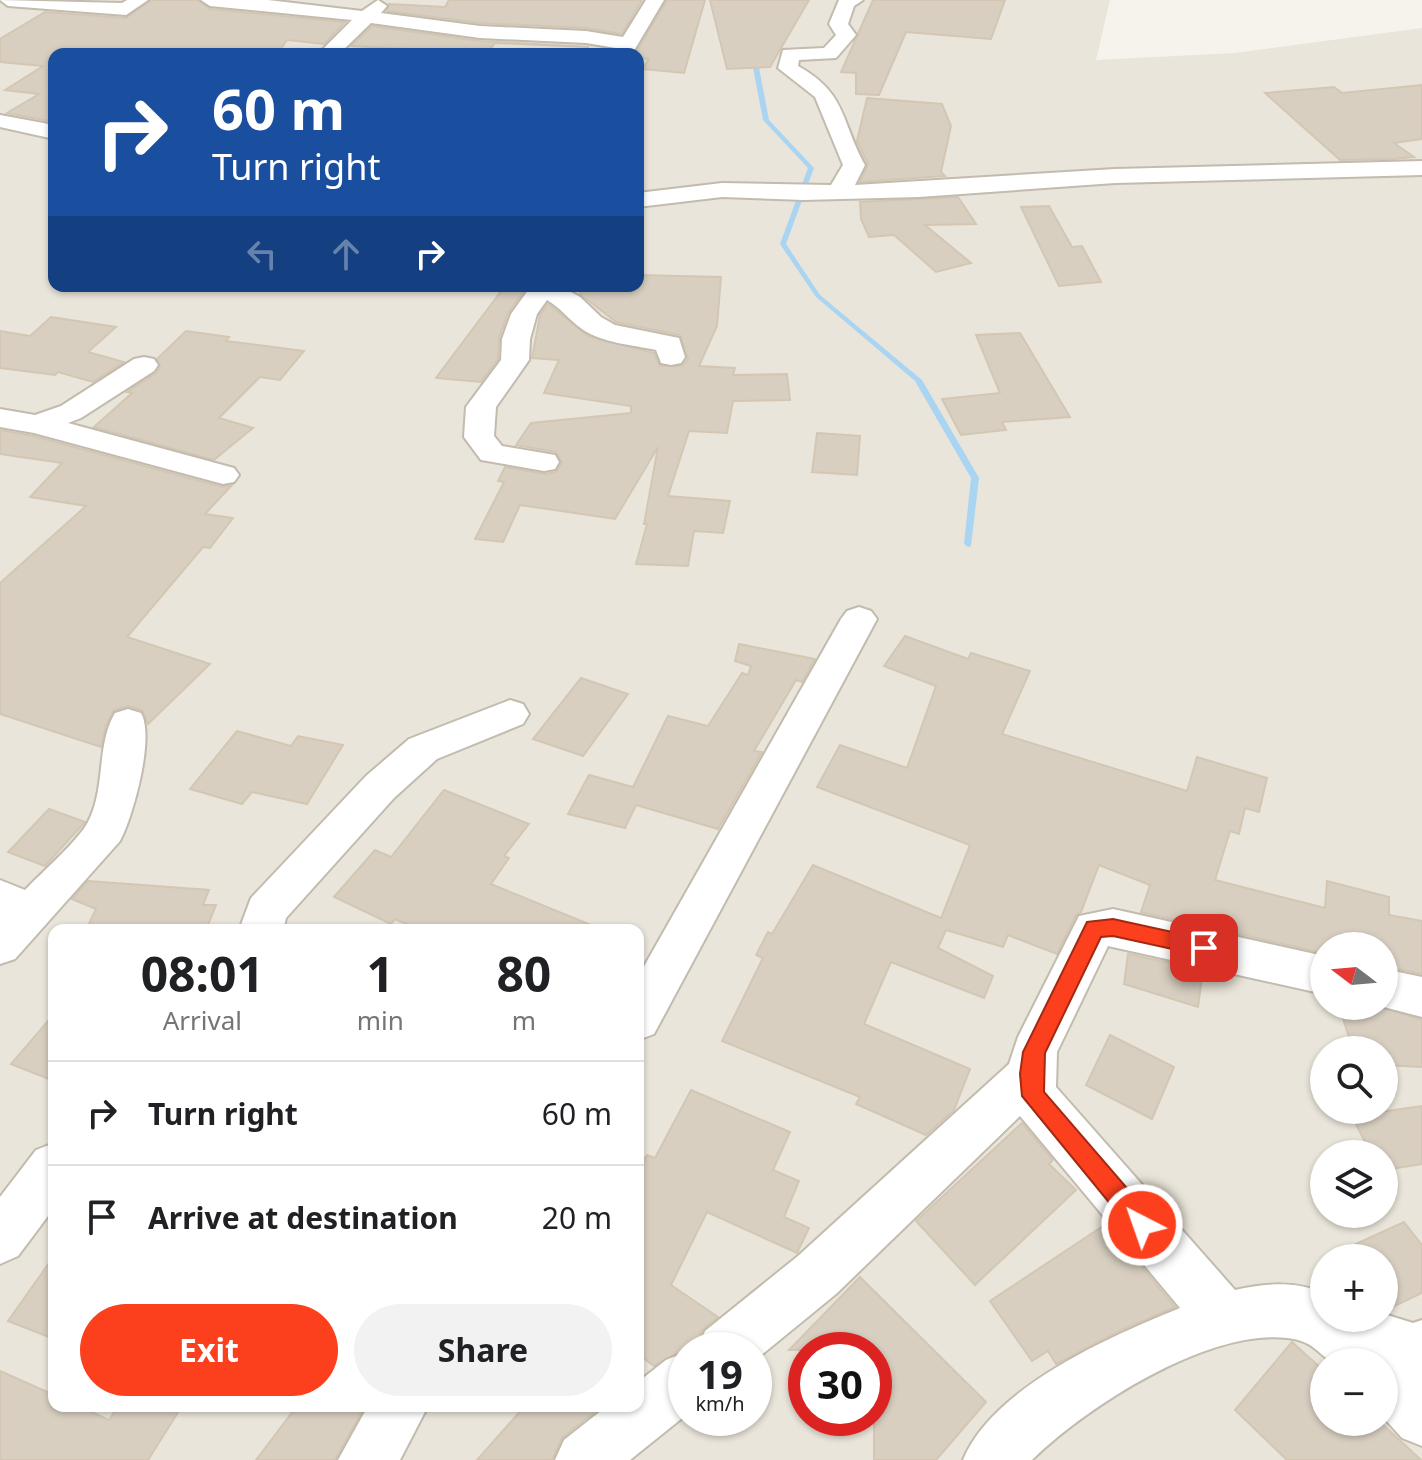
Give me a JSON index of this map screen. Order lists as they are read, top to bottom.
{
  "north": "left",
  "page": {
    "turn": ["60 m", "Turn right"],
    "eta": [
      "08:01",
      "Arrival",
      "1",
      "min",
      "80",
      "m"
    ],
    "map_buttons": ["+", "−"],
    "list": [
      {
        "name": "Turn right",
        "value": "60 m"
      },
      {
        "name": "Arrive at destination",
        "value": "20 m"
      }
    ],
    "buttons": ["Exit", "Share"],
    "speed": "19 km/h",
    "limit": "30"
  }
}
